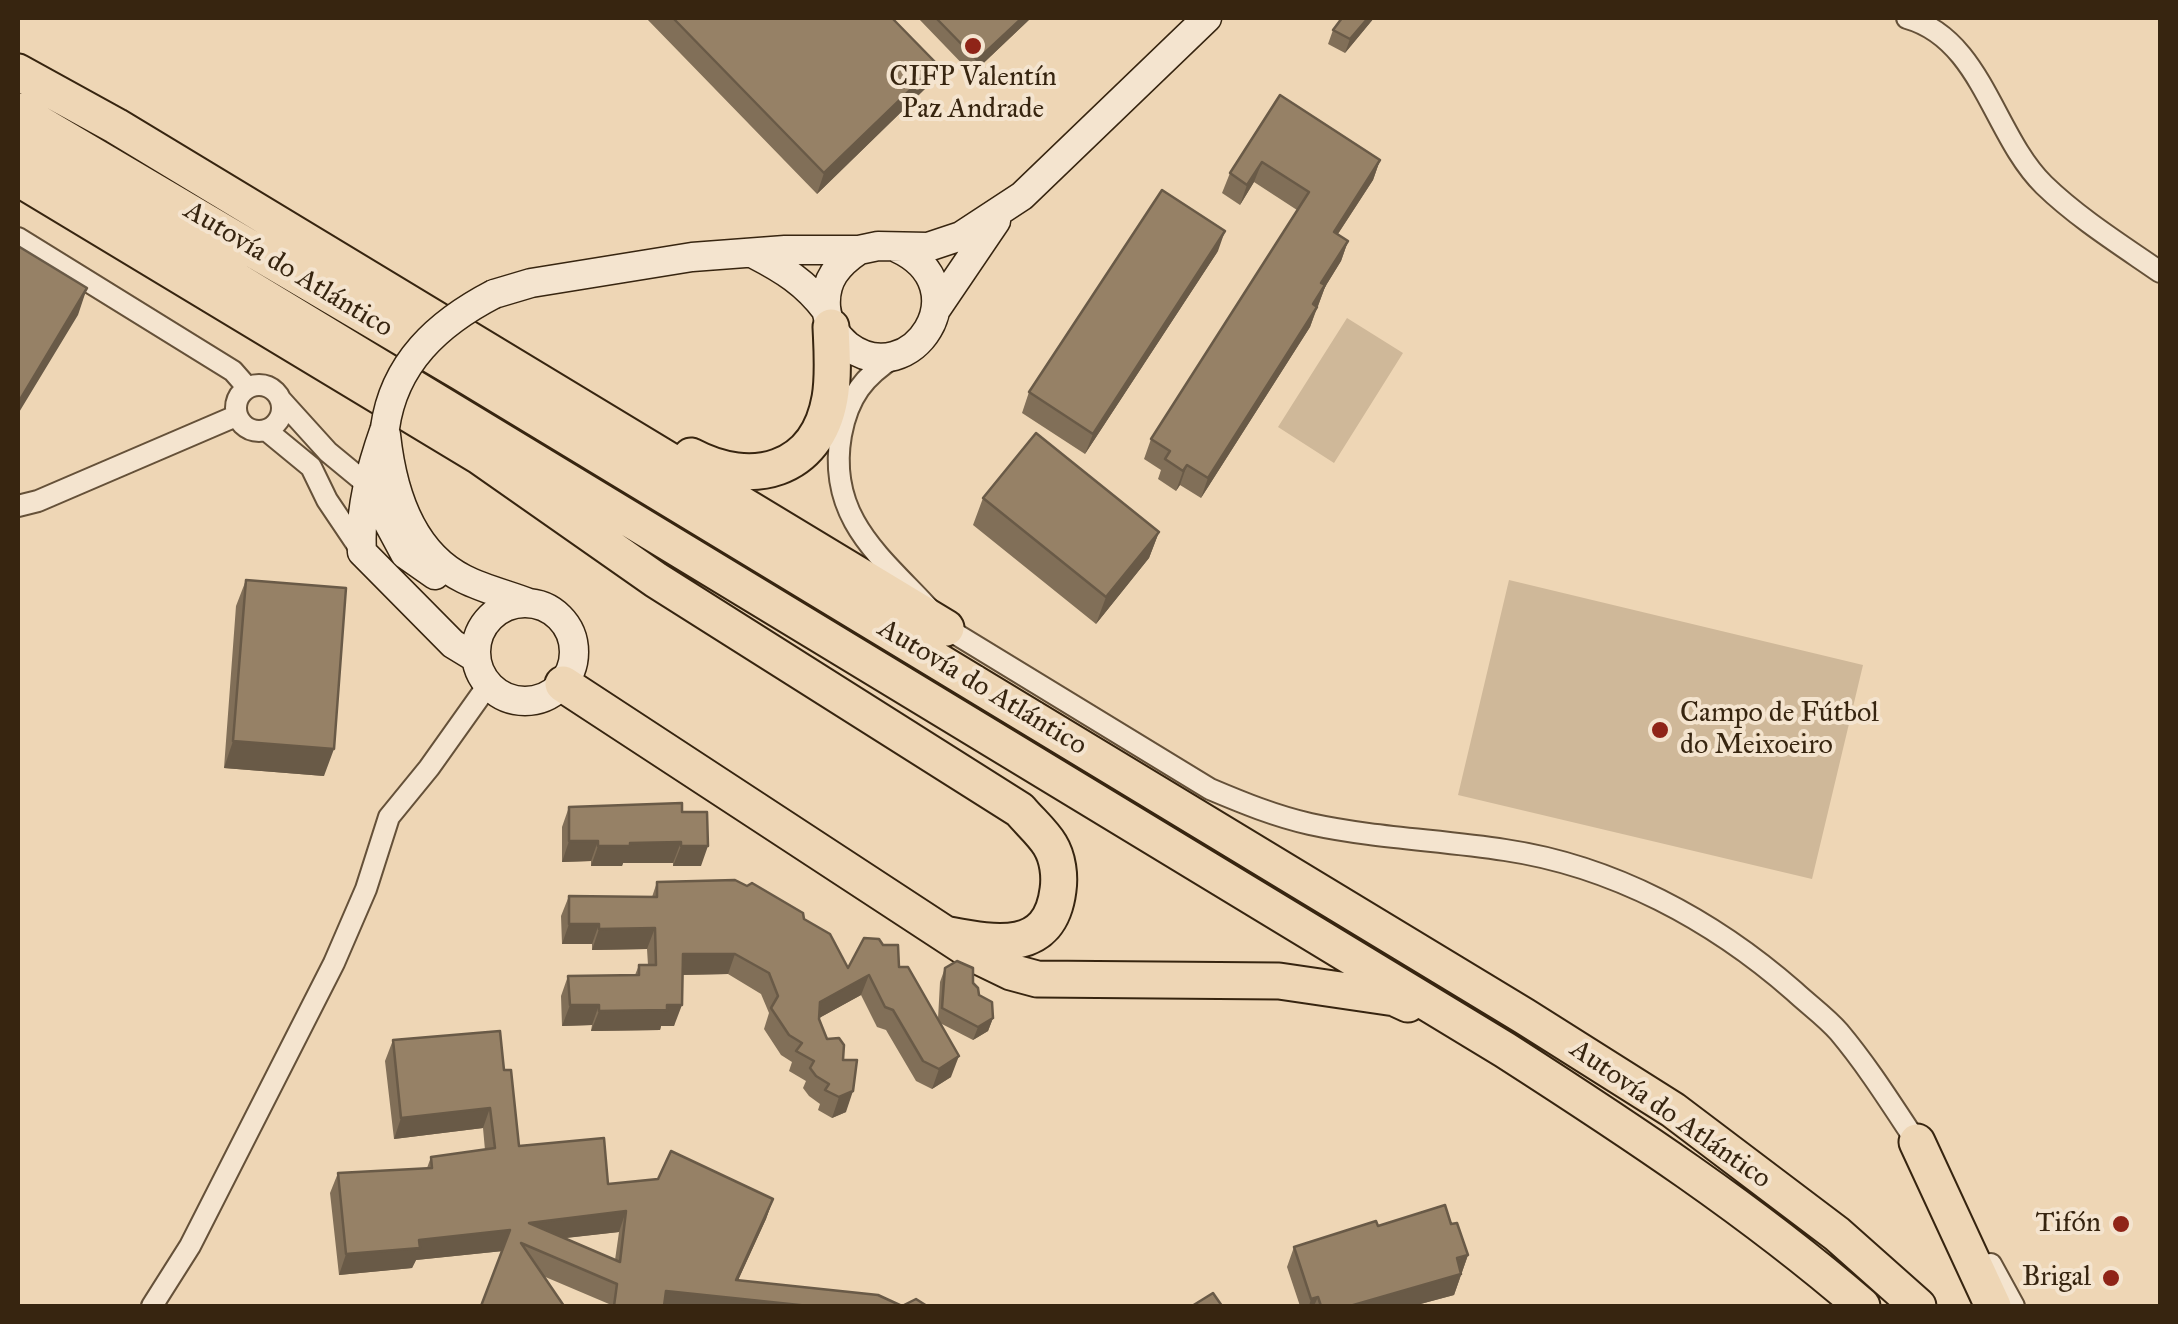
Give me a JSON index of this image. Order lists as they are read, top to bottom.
{
  "streets": {
    "highway": ["Autovía do Atlántico"]
  },
  "places": [
    "CIFP Valentín Paz Andrade",
    "Campo de Fútbol do Meixoeiro",
    "Tifón",
    "Brigal"
  ]
}
